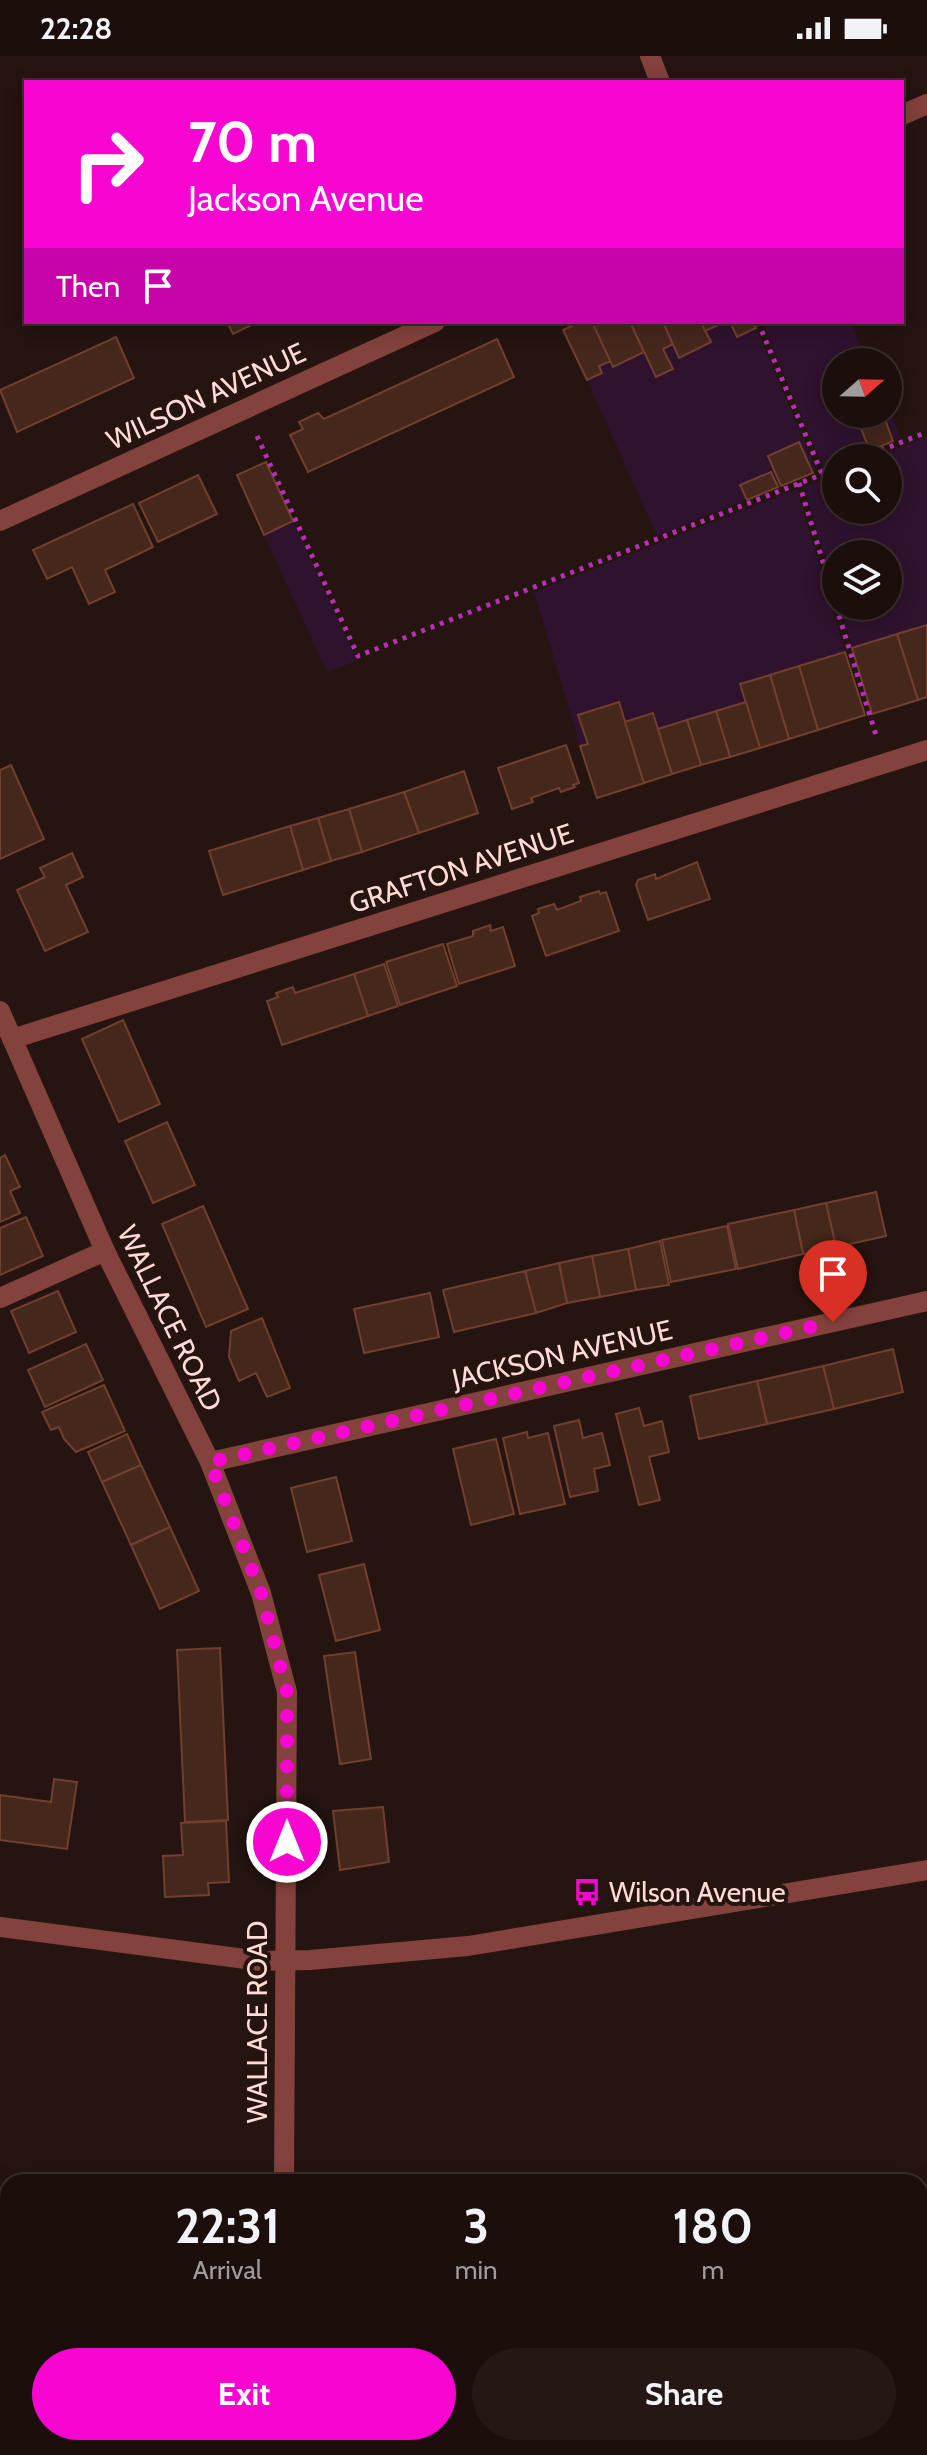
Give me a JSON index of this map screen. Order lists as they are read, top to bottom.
{
  "streets": {
    "street": [
      "WILSON AVENUE",
      "GRAFTON AVENUE",
      "WALLACE ROAD",
      "JACKSON AVENUE"
    ]
  },
  "crossings": [
    ["GRAFTON AVENUE", "WALLACE ROAD"],
    ["WALLACE ROAD", "JACKSON AVENUE"]
  ],
  "places": {
    "bus stop": ["Wilson Avenue"]
  },
  "north": "right",
  "page": {
    "status": "22:28",
    "turn": ["70 m", "Jackson Avenue"],
    "then": "Then",
    "eta": [
      "22:31",
      "Arrival",
      "3",
      "min",
      "180",
      "m"
    ],
    "buttons": ["Exit", "Share"]
  }
}
